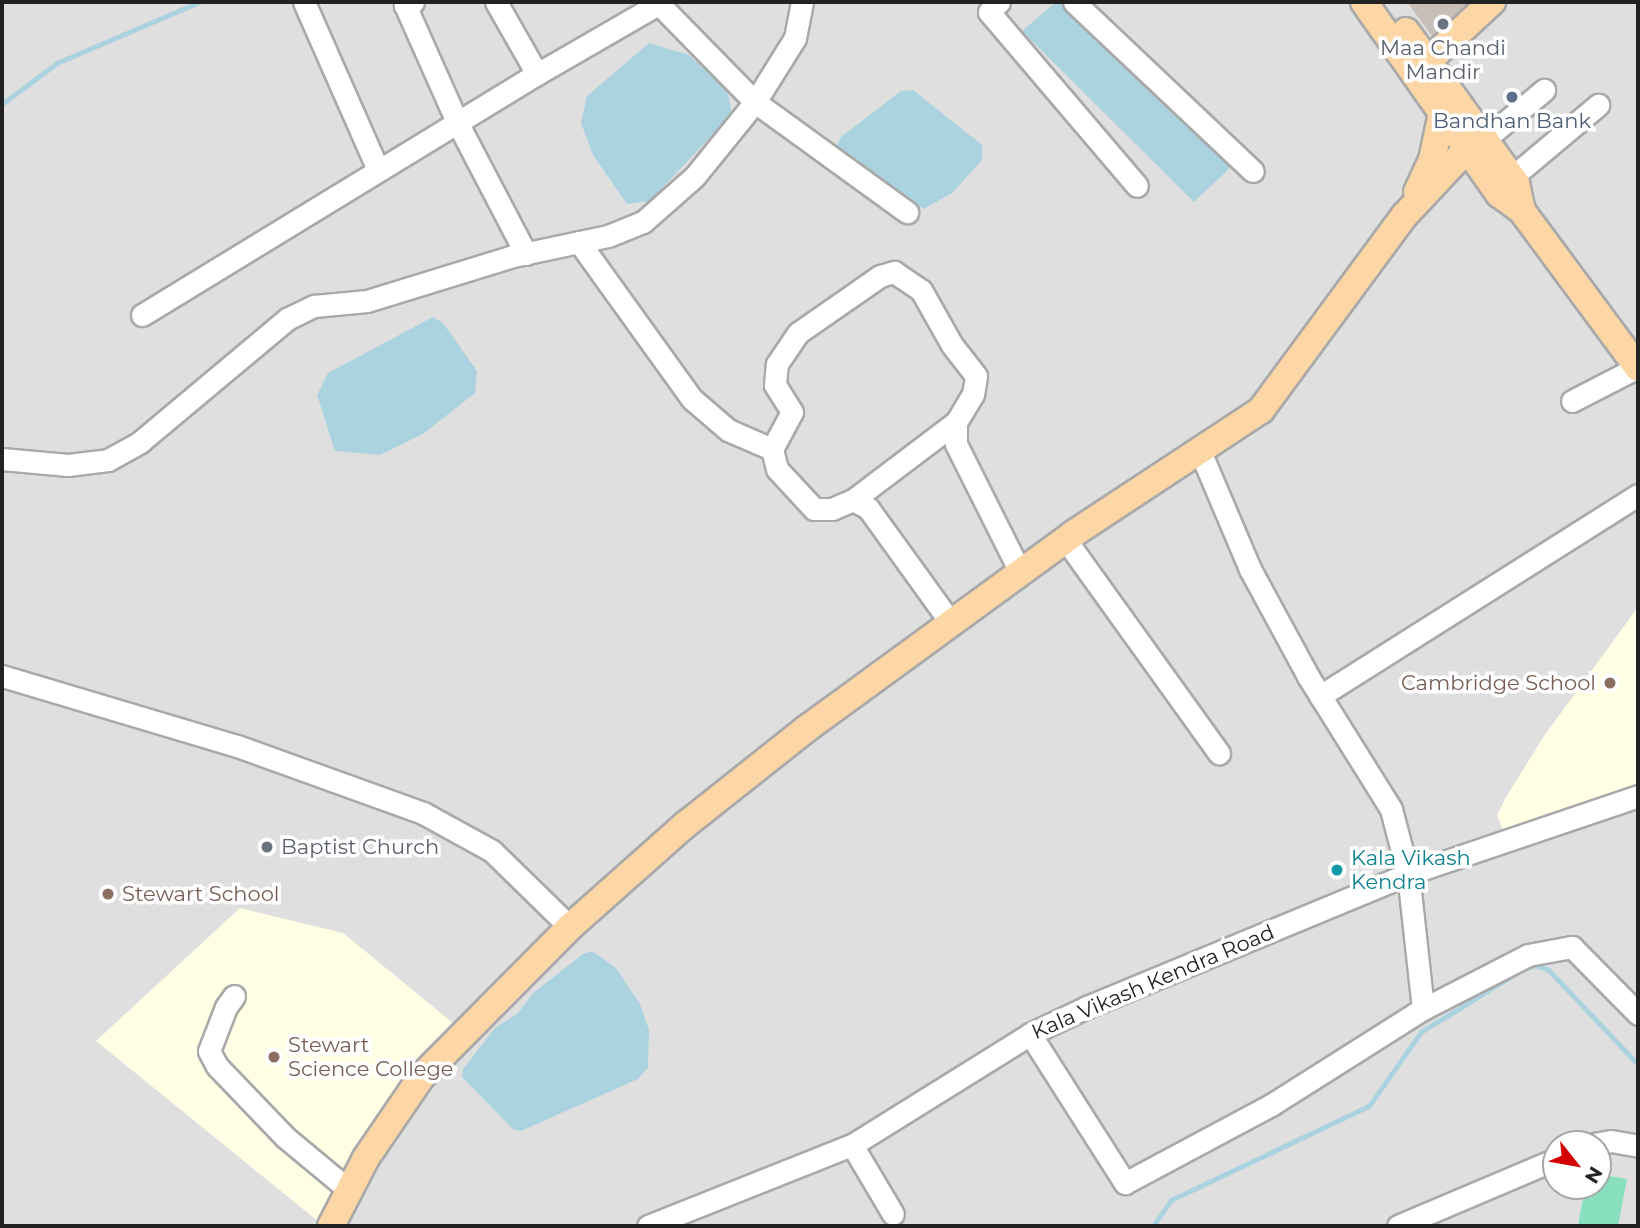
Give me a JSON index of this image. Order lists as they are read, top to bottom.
{
  "streets": {
    "street": ["Kala Vikash Kendra Road"]
  },
  "places": [
    "Maa Chandi Mandir",
    "Bandhan Bank",
    "Cambridge School",
    "Baptist Church",
    "Kala Vikash Kendra",
    "Stewart School",
    "Stewart Science College"
  ],
  "north": "bottom right"
}
